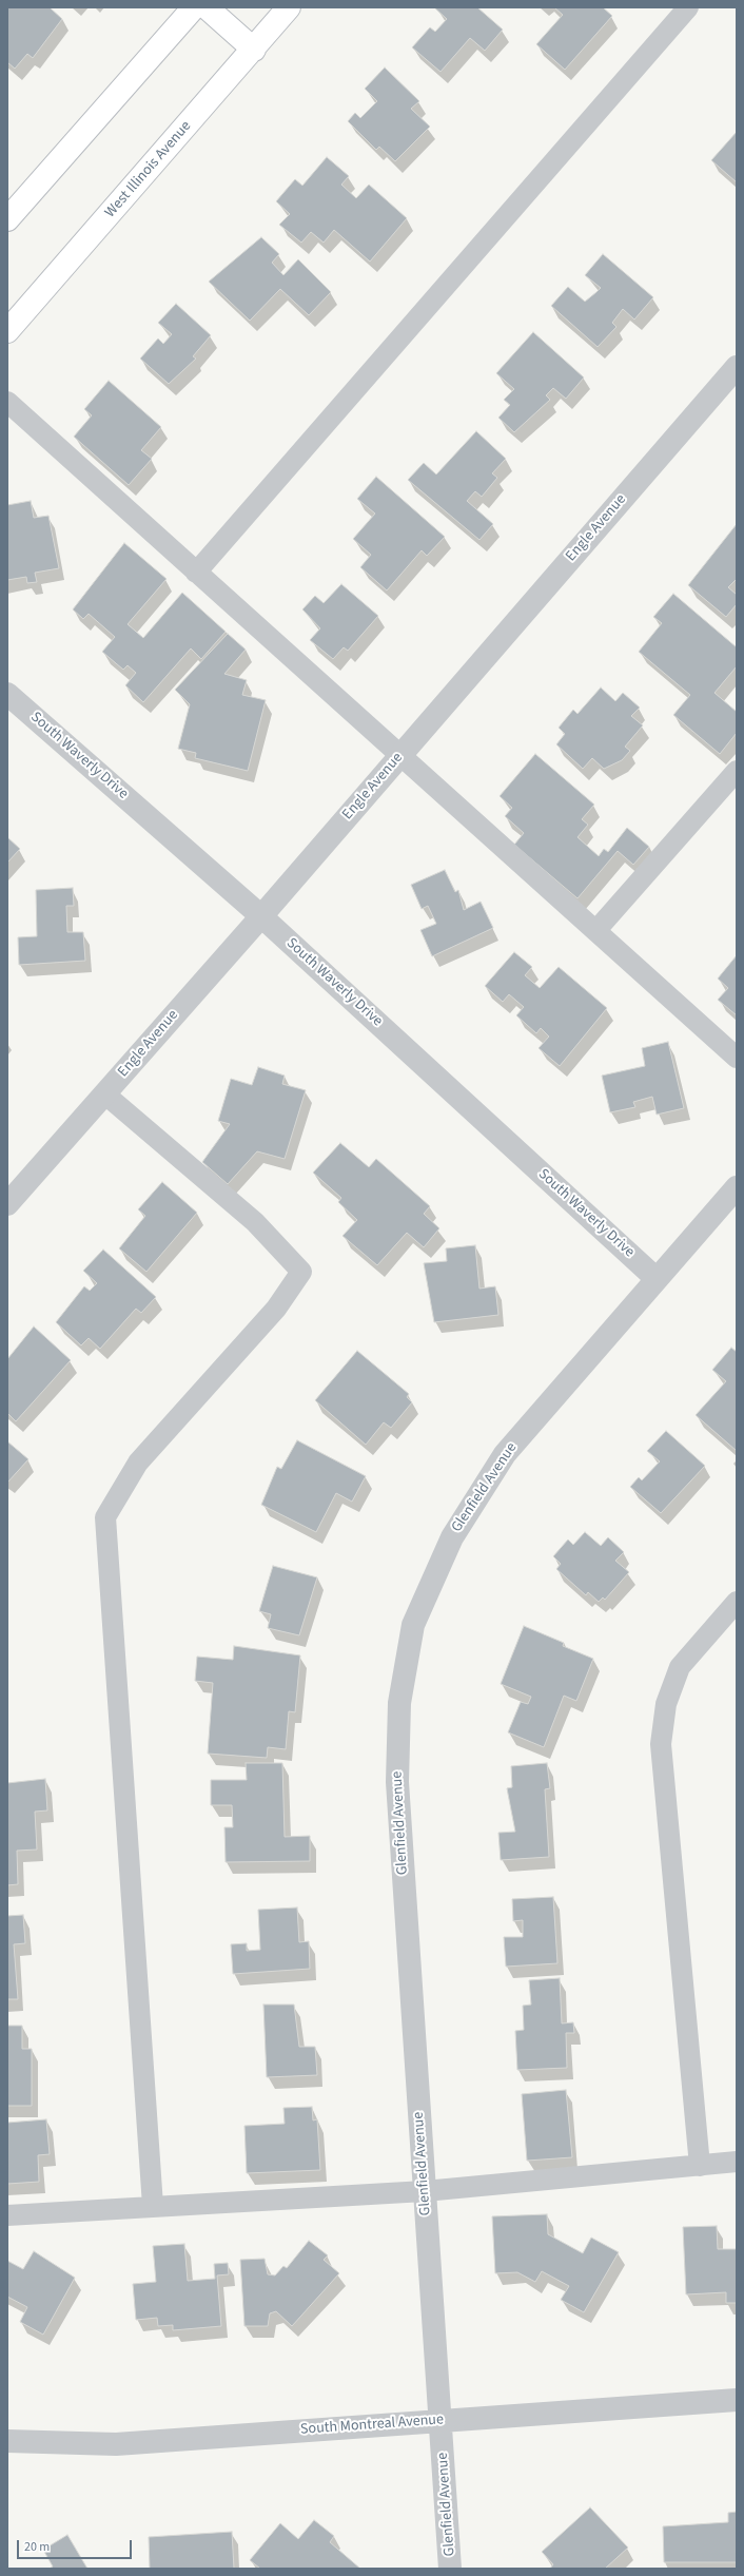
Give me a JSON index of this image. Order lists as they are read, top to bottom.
{
  "streets": {
    "main road": ["West Illinois Avenue"],
    "street": [
      "Engle Avenue",
      "South Waverly Drive",
      "Glenfield Avenue",
      "South Montreal Avenue"
    ]
  },
  "crossings": [
    ["Engle Avenue", "South Waverly Drive"],
    ["South Waverly Drive", "Glenfield Avenue"],
    ["Glenfield Avenue", "South Montreal Avenue"]
  ],
  "scale_bar": "20 m"
}
